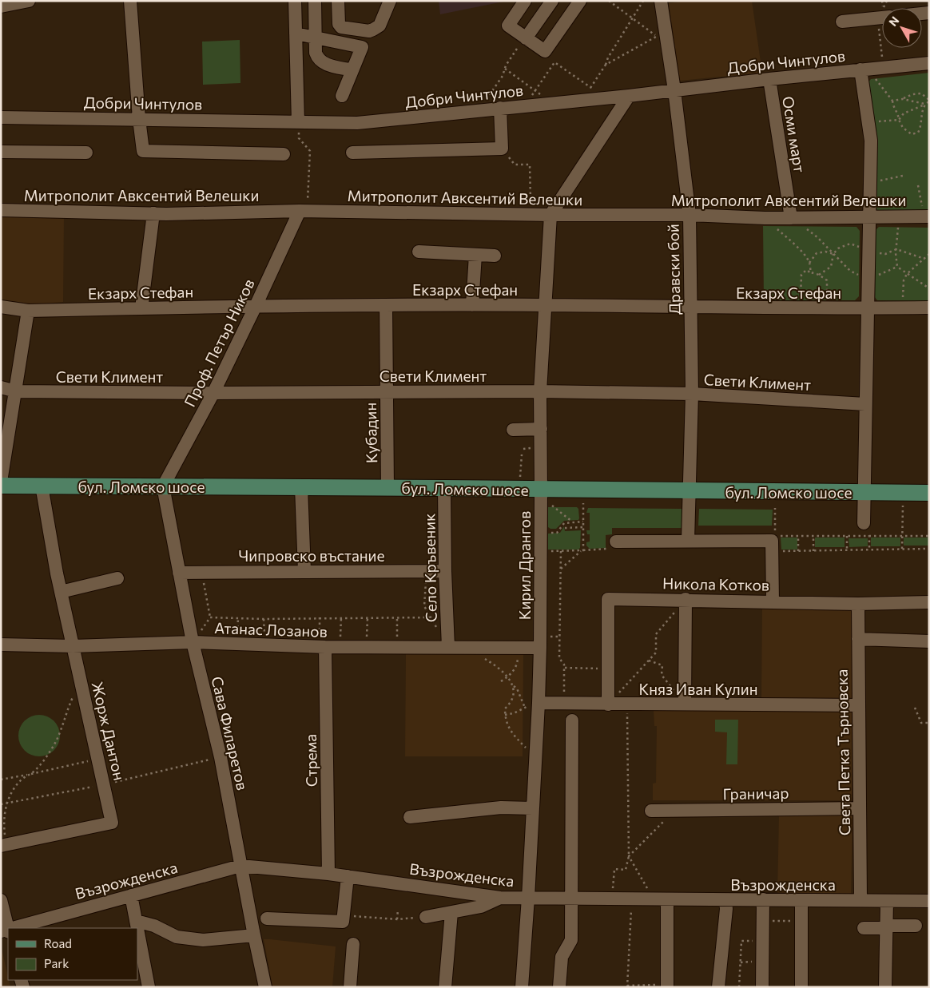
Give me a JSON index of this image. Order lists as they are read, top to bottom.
{
  "streets": {
    "main road": ["бул. Ломско шосе"],
    "street": [
      "Добри Чинтулов",
      "Осми март",
      "Митрополит Авксентий Велешки",
      "Дравски бой",
      "Екзарх Стефан",
      "Проф. Петър Ников",
      "Свети Климент",
      "Кубадин",
      "Чипровско въстание",
      "Кирил Дрангов",
      "Село Кръвеник",
      "Никола Котков",
      "Атанас Лозанов",
      "Княз Иван Кулин",
      "Жорж Дантон",
      "Сава Филаретов",
      "Света Петка Търновска",
      "Стрема",
      "Граничар",
      "Възрожденска"
    ]
  },
  "crossings": [
    ["Добри Чинтулов", "Осми март"],
    ["Добри Чинтулов", "Дравски бой"],
    ["Осми март", "Митрополит Авксентий Велешки"],
    ["Митрополит Авксентий Велешки", "Дравски бой"],
    ["Митрополит Авксентий Велешки", "Проф. Петър Ников"],
    ["Митрополит Авксентий Велешки", "Кирил Дрангов"],
    ["Дравски бой", "Екзарх Стефан"],
    ["Дравски бой", "Свети Климент"],
    ["Дравски бой", "бул. Ломско шосе"],
    ["Екзарх Стефан", "Проф. Петър Ников"],
    ["Екзарх Стефан", "Кубадин"],
    ["Екзарх Стефан", "Кирил Дрангов"],
    ["Проф. Петър Ников", "Свети Климент"],
    ["Проф. Петър Ников", "бул. Ломско шосе"],
    ["Проф. Петър Ников", "Сава Филаретов"],
    ["Свети Климент", "Кубадин"],
    ["Свети Климент", "Кирил Дрангов"],
    ["Кубадин", "бул. Ломско шосе"],
    ["бул. Ломско шосе", "Кирил Дрангов"],
    ["бул. Ломско шосе", "Село Кръвеник"],
    ["бул. Ломско шосе", "Жорж Дантон"],
    ["бул. Ломско шосе", "Сава Филаретов"],
    ["Чипровско въстание", "Село Кръвеник"],
    ["Чипровско въстание", "Сава Филаретов"],
    ["Кирил Дрангов", "Атанас Лозанов"],
    ["Кирил Дрангов", "Княз Иван Кулин"],
    ["Кирил Дрангов", "Възрожденска"],
    ["Село Кръвеник", "Атанас Лозанов"],
    ["Никола Котков", "Княз Иван Кулин"],
    ["Никола Котков", "Света Петка Търновска"],
    ["Атанас Лозанов", "Жорж Дантон"],
    ["Атанас Лозанов", "Сава Филаретов"],
    ["Атанас Лозанов", "Стрема"],
    ["Княз Иван Кулин", "Света Петка Търновска"],
    ["Сава Филаретов", "Възрожденска"],
    ["Света Петка Търновска", "Граничар"],
    ["Света Петка Търновска", "Възрожденска"],
    ["Стрема", "Възрожденска"]
  ],
  "legend": ["Road", "Park"],
  "north": "top left"
}
